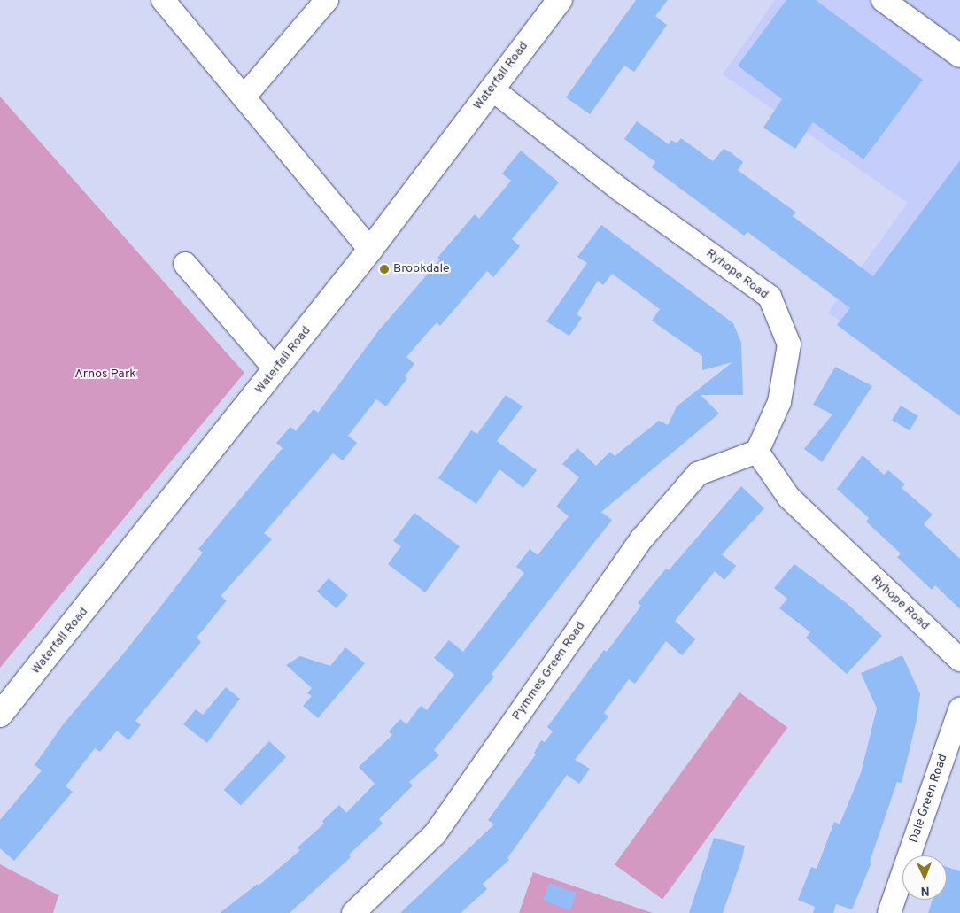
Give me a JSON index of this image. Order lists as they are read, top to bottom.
{
  "streets": {
    "main road": ["Waterfall Road"],
    "street": ["Ryhope Road", "Pymmes Green Road", "Dale Green Road"]
  },
  "crossings": [
    ["Waterfall Road", "Ryhope Road"],
    ["Ryhope Road", "Pymmes Green Road"]
  ],
  "parks": ["Arnos Park"],
  "places": ["Brookdale"],
  "north": "bottom"
}
